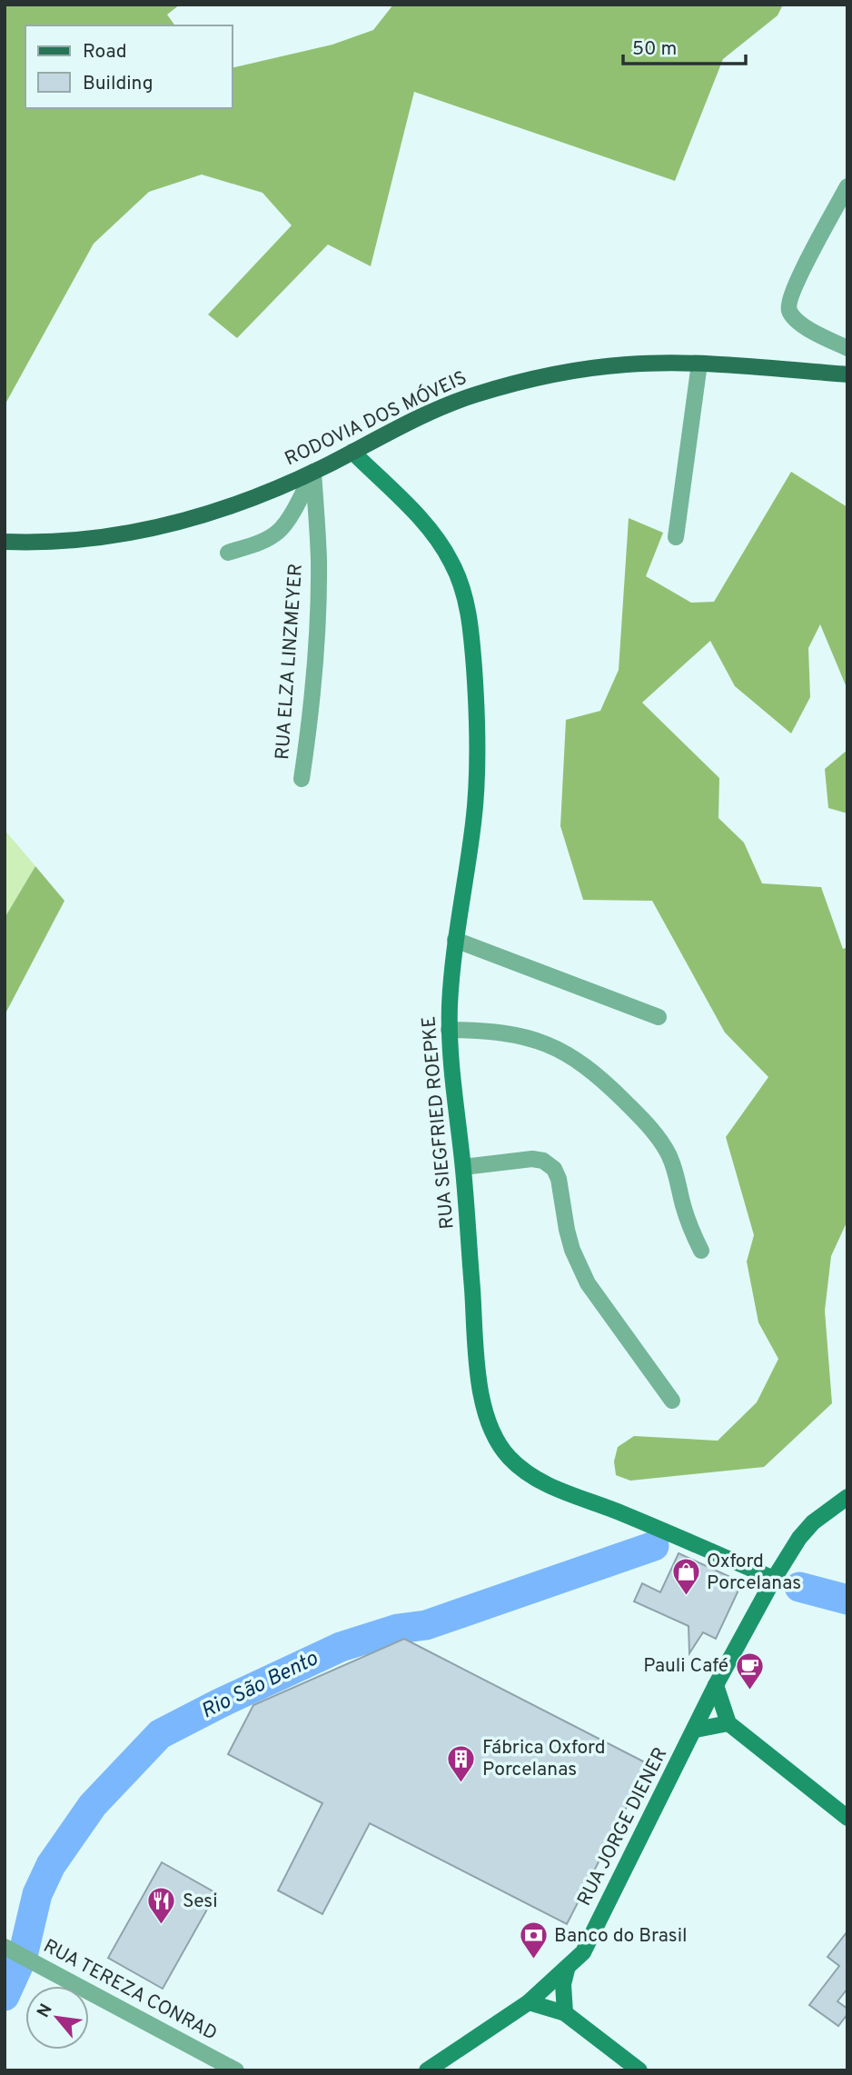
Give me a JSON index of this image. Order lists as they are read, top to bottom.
{
  "streets": {
    "main road": ["RODOVIA DOS MÓVEIS"],
    "street": [
      "RUA ELZA LINZMEYER",
      "RUA SIEGFRIED ROEPKE",
      "RUA JORGE DIENER",
      "RUA TEREZA CONRAD"
    ]
  },
  "crossings": [
    ["RODOVIA DOS MÓVEIS", "RUA ELZA LINZMEYER"],
    ["RODOVIA DOS MÓVEIS", "RUA SIEGFRIED ROEPKE"],
    ["RUA SIEGFRIED ROEPKE", "RUA JORGE DIENER"]
  ],
  "water": ["Rio São Bento"],
  "places": {
    "shop": ["Oxford Porcelanas"],
    "cafe": ["Pauli Café"],
    "building": ["Fábrica Oxford Porcelanas"],
    "restaurant": ["Sesi"],
    "bank": ["Banco do Brasil"]
  },
  "legend": ["Road", "Building"],
  "scale_bar": "50 m",
  "north": "top left"
}
